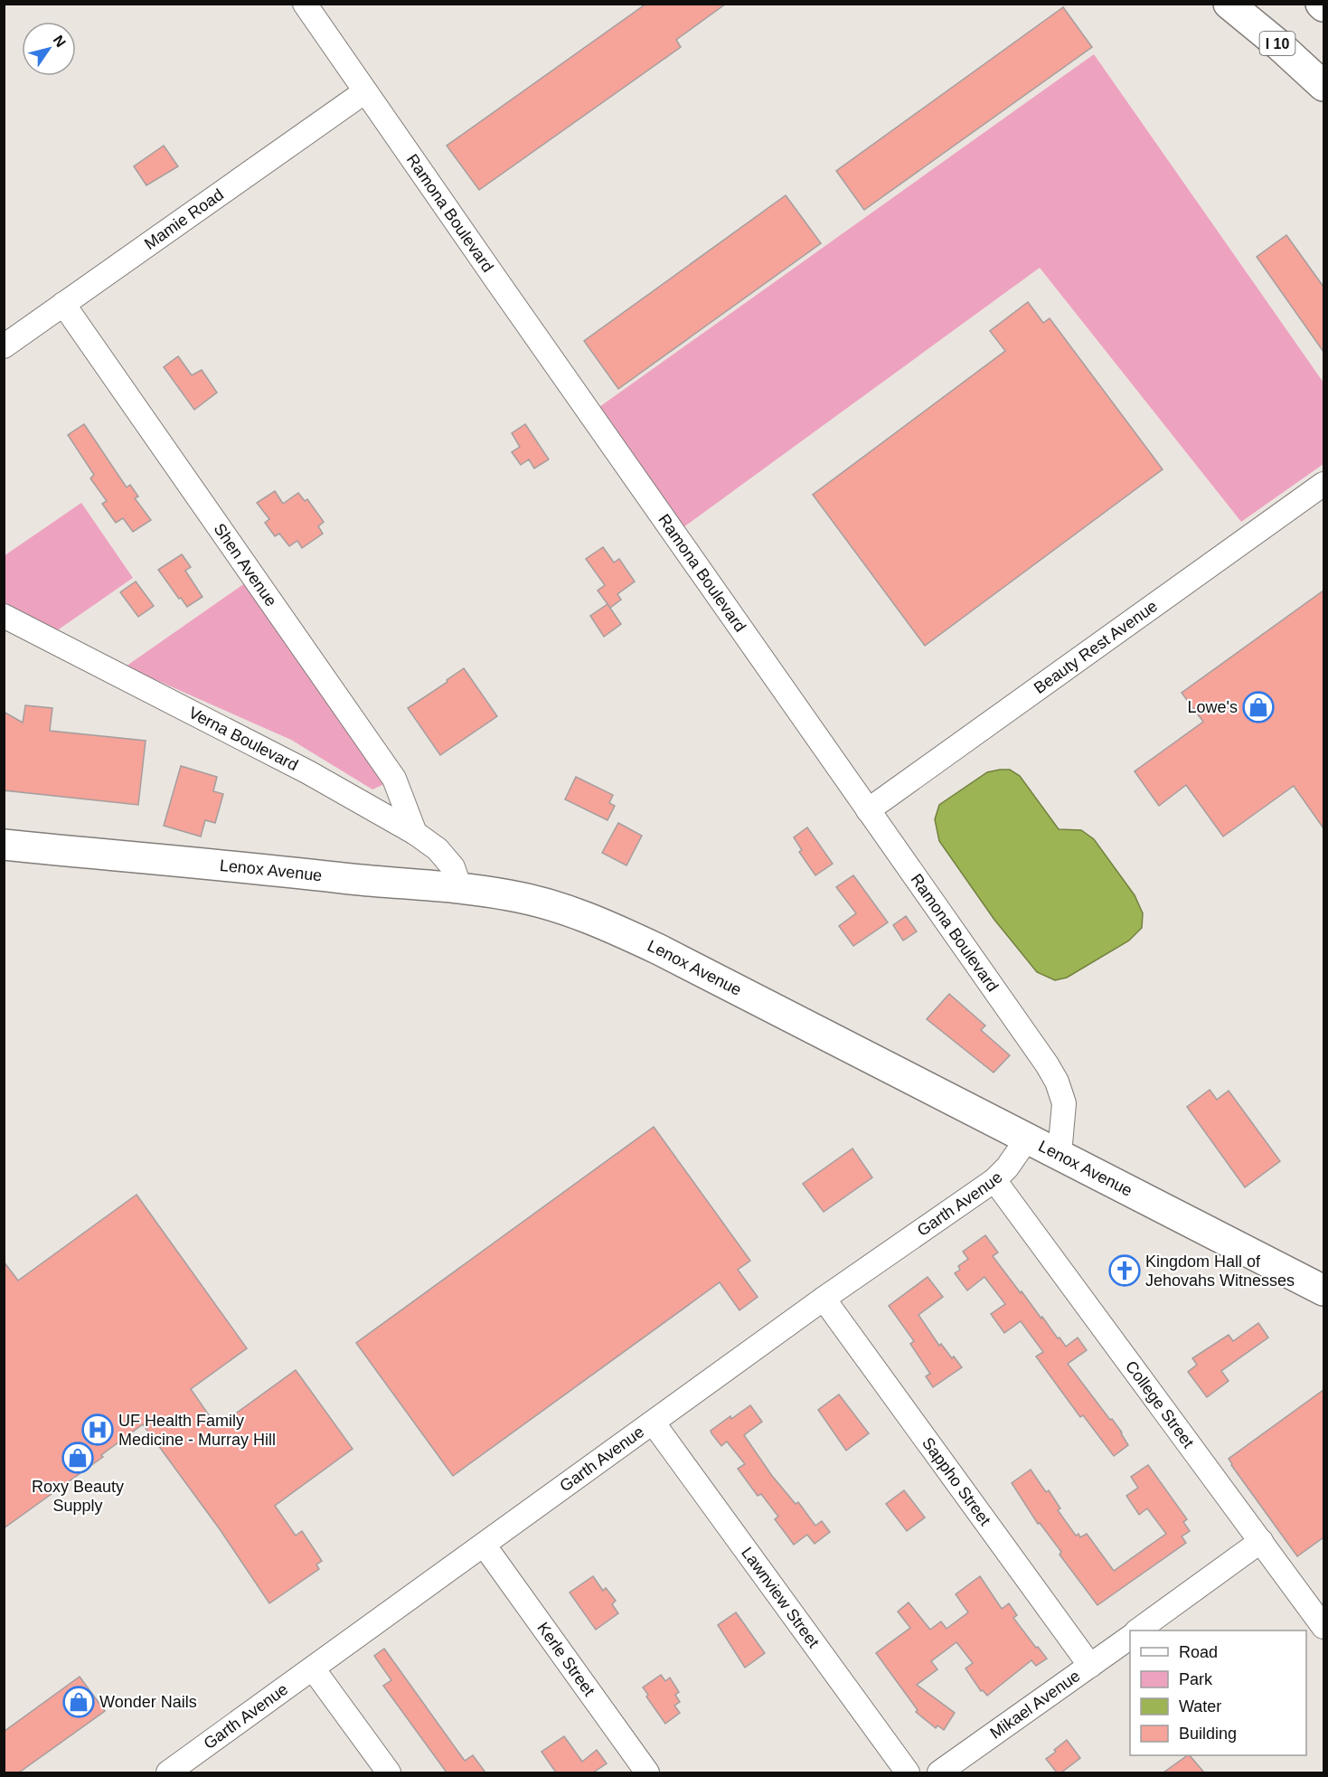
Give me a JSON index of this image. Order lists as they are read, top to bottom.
{
  "streets": {
    "main road": ["I 10", "Lenox Avenue"],
    "street": [
      "Ramona Boulevard",
      "Mamie Road",
      "Shen Avenue",
      "Beauty Rest Avenue",
      "Verna Boulevard",
      "Garth Avenue",
      "College Street",
      "Sappho Street",
      "Lawnview Street",
      "Kerle Street",
      "Mikael Avenue"
    ]
  },
  "crossings": [
    ["Ramona Boulevard", "Mamie Road"],
    ["Ramona Boulevard", "Beauty Rest Avenue"],
    ["Ramona Boulevard", "Lenox Avenue"],
    ["Mamie Road", "Shen Avenue"],
    ["Shen Avenue", "Verna Boulevard"],
    ["Verna Boulevard", "Lenox Avenue"],
    ["Lenox Avenue", "Garth Avenue"],
    ["Garth Avenue", "College Street"],
    ["Garth Avenue", "Sappho Street"],
    ["Garth Avenue", "Lawnview Street"],
    ["Garth Avenue", "Kerle Street"],
    ["Sappho Street", "Mikael Avenue"]
  ],
  "places": {
    "shop": ["Lowe's", "Roxy Beauty Supply", "Wonder Nails"],
    "church": ["Kingdom Hall of Jehovahs Witnesses"],
    "hospital": ["UF Health Family Medicine - Murray Hill"]
  },
  "legend": [
    "Road",
    "Park",
    "Water",
    "Building"
  ],
  "north": "top right"
}
